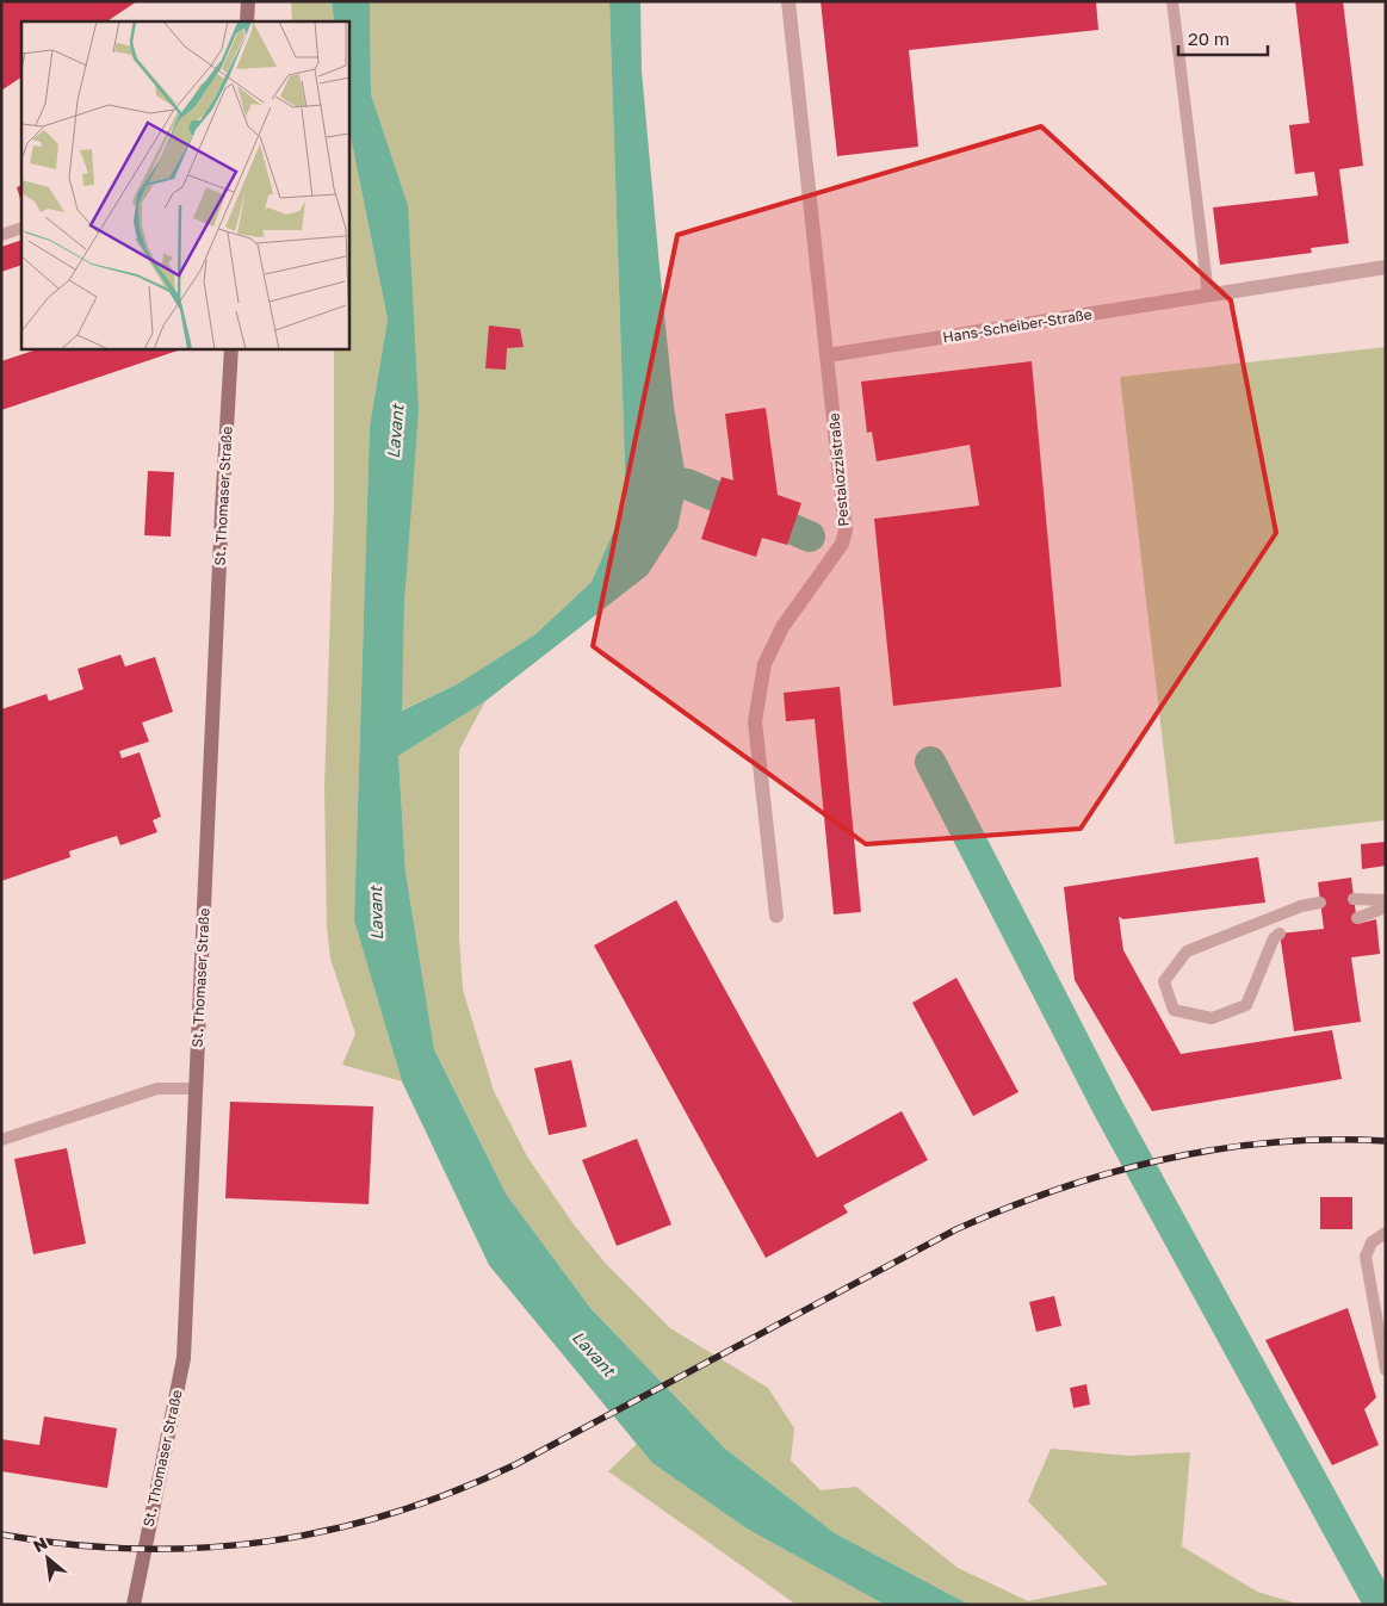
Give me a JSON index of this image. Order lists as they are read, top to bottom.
{
  "streets": {
    "main road": ["St. Thomaser Straße"],
    "street": ["Hans-Scheiber-Straße", "Pestalozzistraße"]
  },
  "crossings": [
    ["Hans-Scheiber-Straße", "Pestalozzistraße"]
  ],
  "water": ["Lavant"],
  "scale_bar": "20 m",
  "north": "top left"
}
